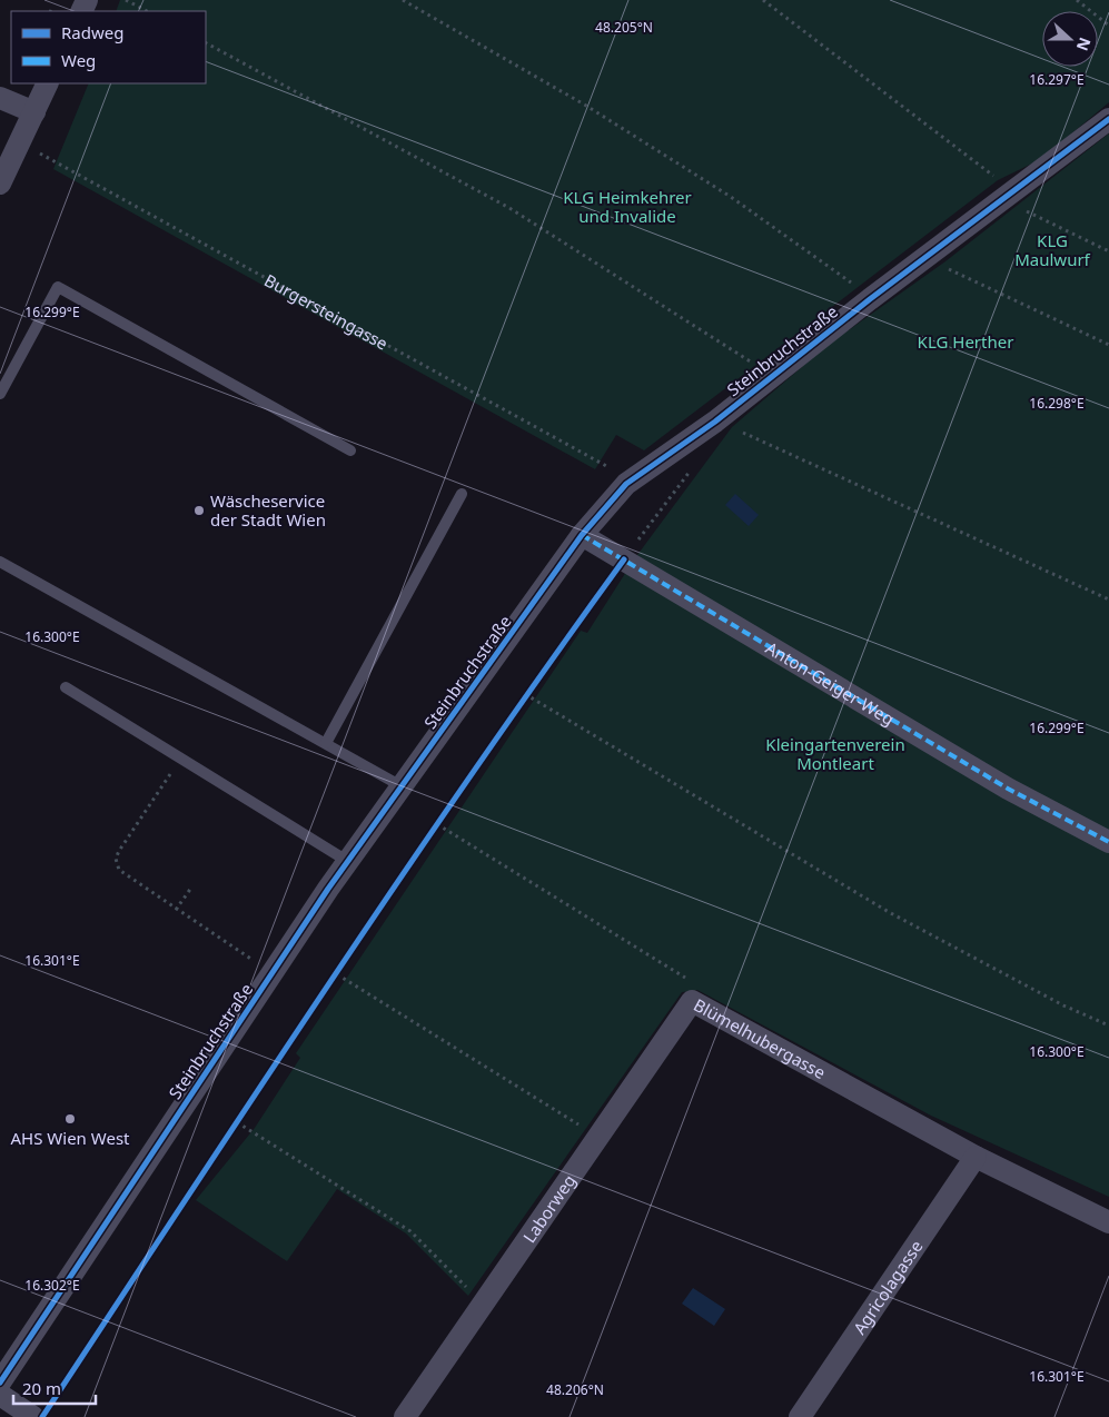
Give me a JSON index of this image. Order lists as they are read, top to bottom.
{
  "streets": {
    "street": [
      "Steinbruchstraße",
      "Anton-Geiger-Weg",
      "Blümelhubergasse",
      "Laborweg",
      "Agricolagasse"
    ],
    "path": ["Burgersteingasse"]
  },
  "crossings": [
    ["Burgersteingasse", "Steinbruchstraße"],
    ["Steinbruchstraße", "Anton-Geiger-Weg"],
    ["Blümelhubergasse", "Laborweg"],
    ["Blümelhubergasse", "Agricolagasse"]
  ],
  "parks": [
    "KLG Heimkehrer und Invalide",
    "KLG Maulwurf",
    "KLG Herther",
    "Kleingartenverein Montleart"
  ],
  "places": ["Wäscheservice der Stadt Wien", "AHS Wien West"],
  "legend": ["Radweg", "Weg"],
  "scale_bar": "20 m",
  "north": "right",
  "coordinates": [
    "48.205°N",
    "16.297°E",
    "16.299°E",
    "16.298°E",
    "16.300°E",
    "16.301°E",
    "16.302°E",
    "48.206°N"
  ]
}
